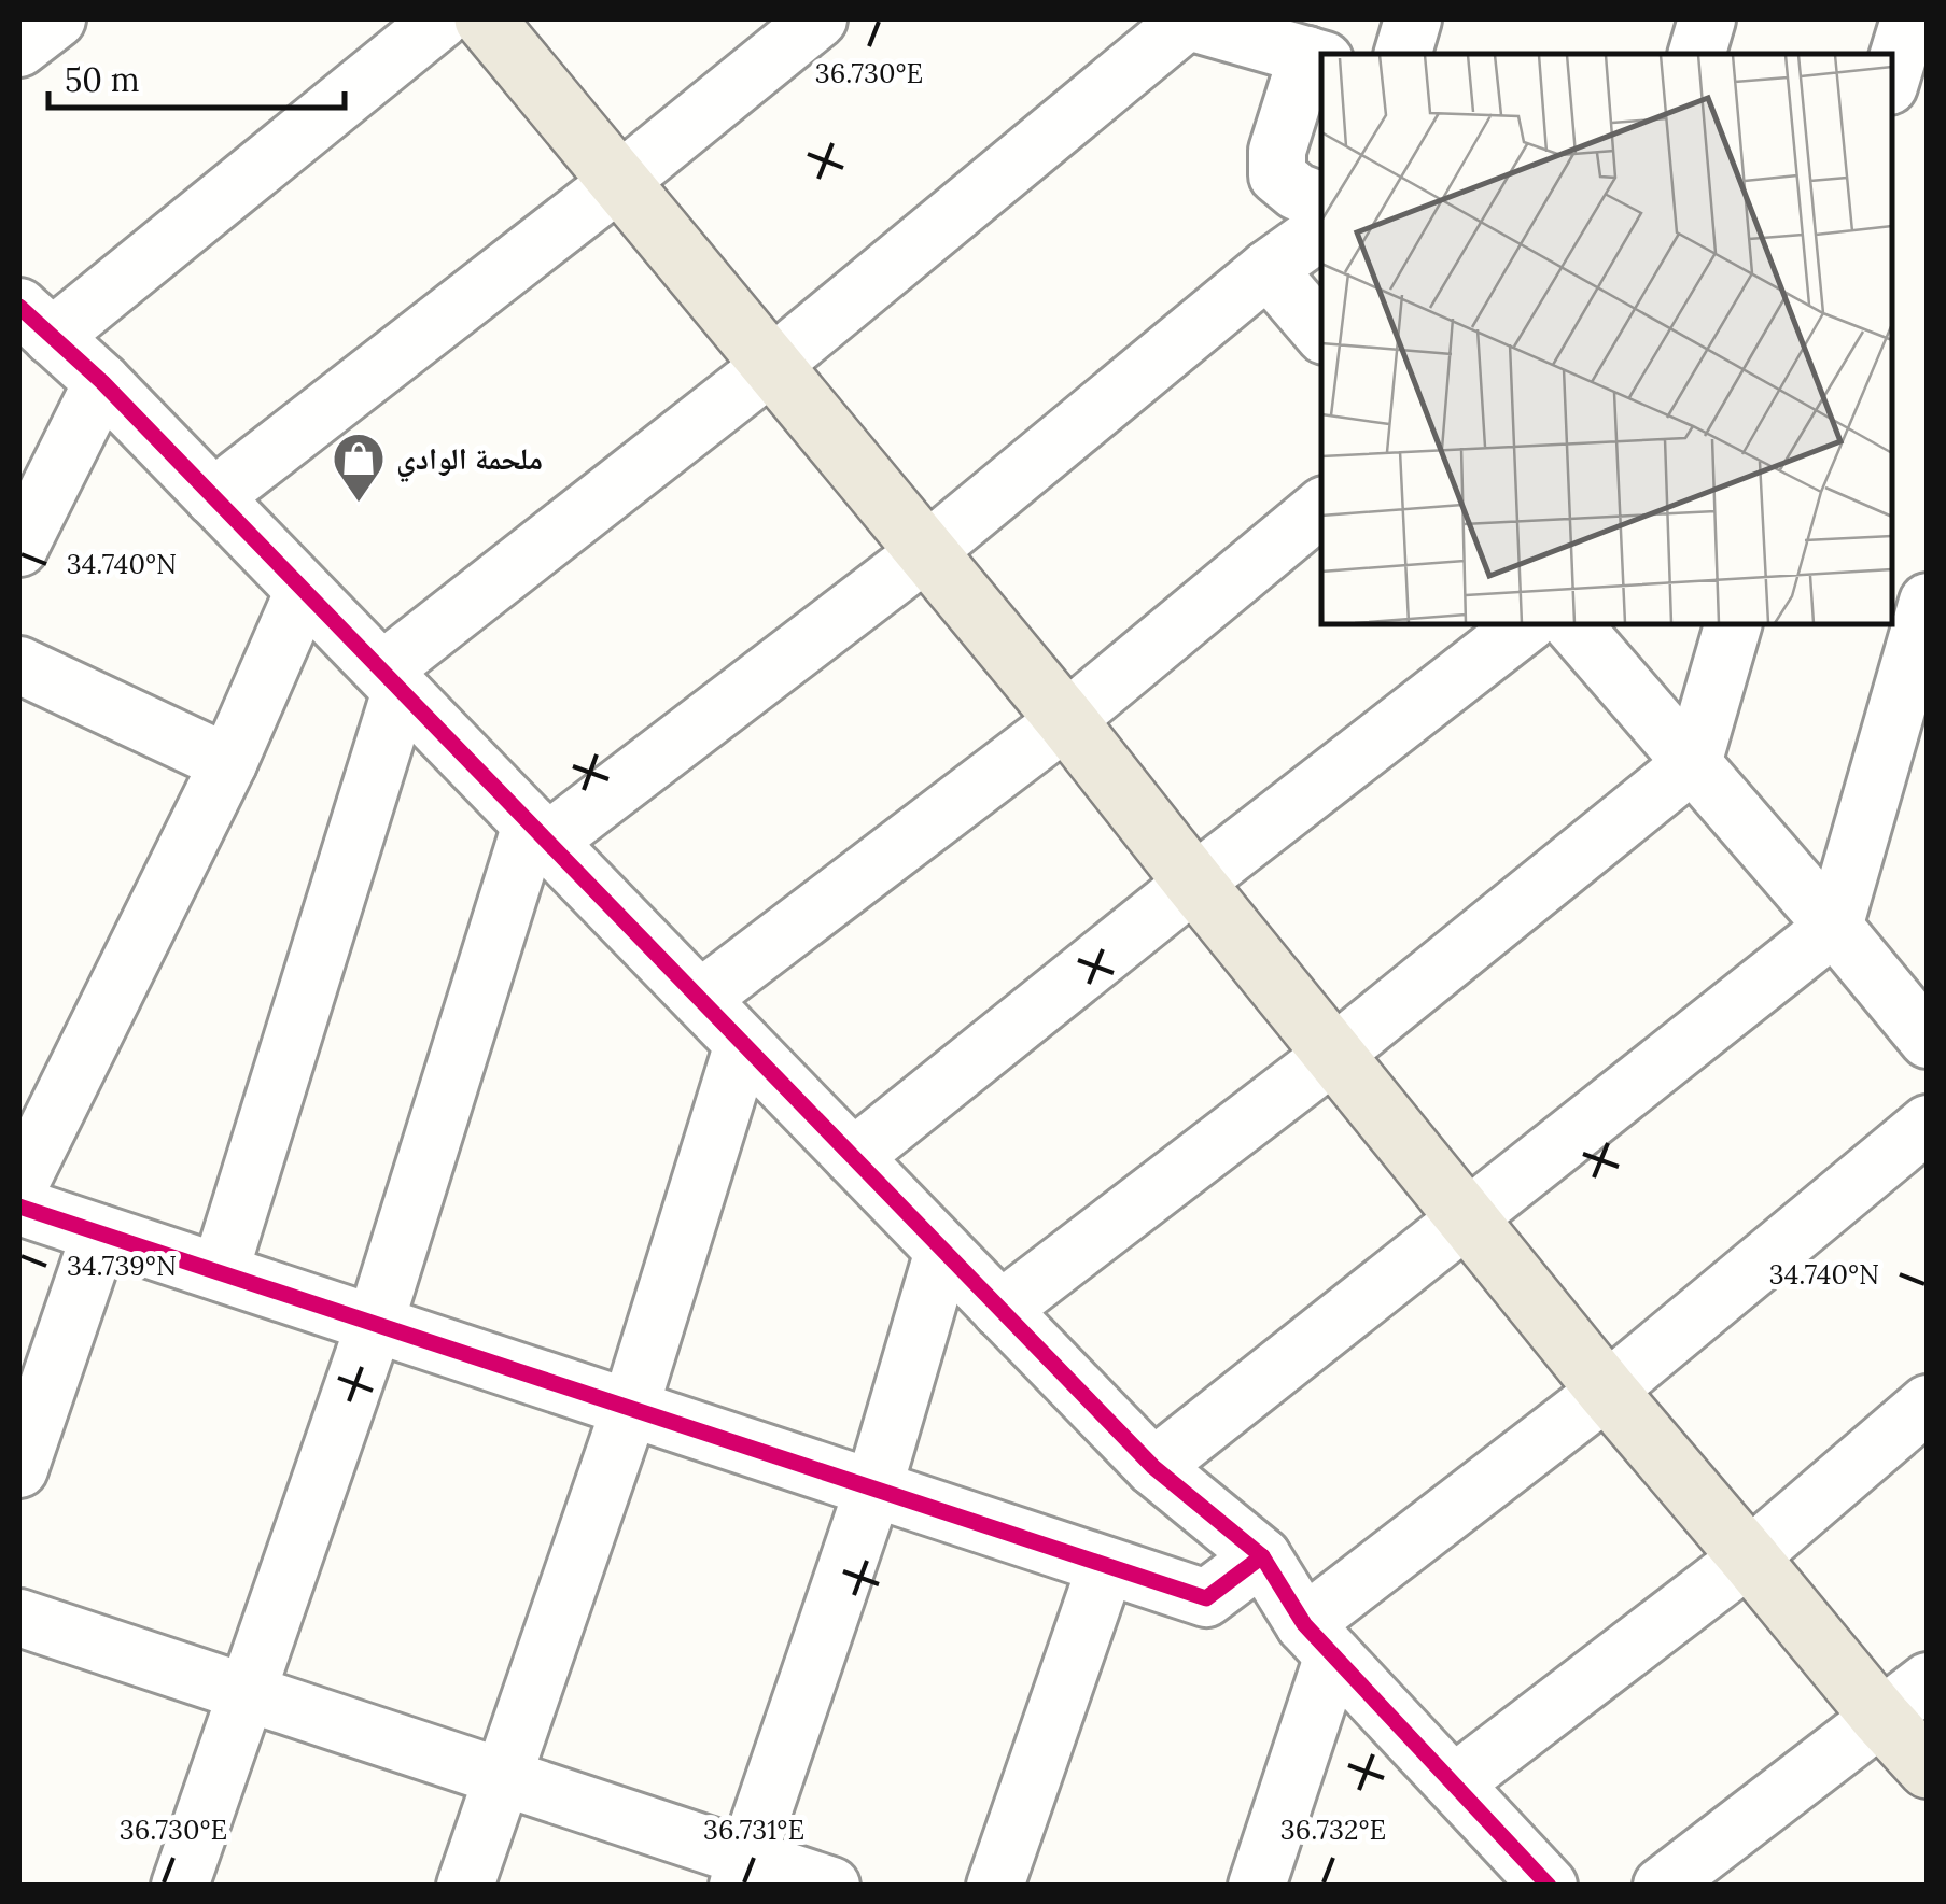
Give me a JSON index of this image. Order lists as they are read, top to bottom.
{
  "places": {
    "shop": ["ملحمة الوادي"]
  },
  "scale_bar": "50 m",
  "coordinates": [
    "36.730°E",
    "34.740°N",
    "34.739°N",
    "36.731°E",
    "36.732°E"
  ]
}
